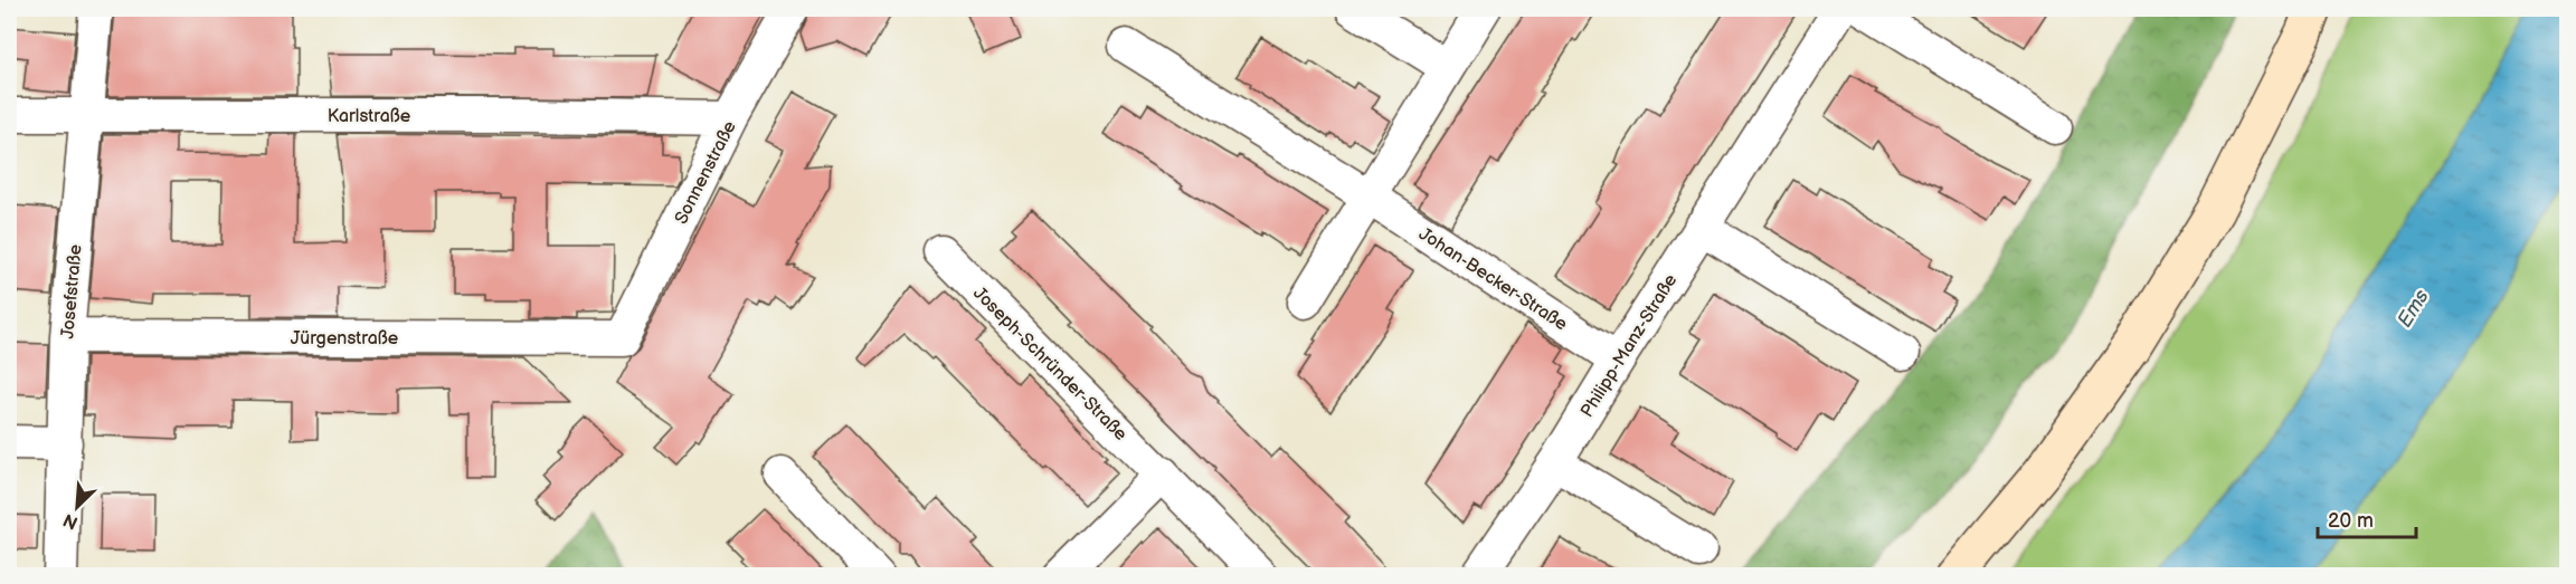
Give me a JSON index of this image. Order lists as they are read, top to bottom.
{
  "streets": {
    "street": [
      "Karlstraße",
      "Sonnenstraße",
      "Johan-Becker-Straße",
      "Josefstraße",
      "Jürgenstraße",
      "Philipp-Manz-Straße",
      "Joseph-Schründer-Straße"
    ]
  },
  "crossings": [
    ["Karlstraße", "Sonnenstraße"],
    ["Karlstraße", "Josefstraße"],
    ["Sonnenstraße", "Jürgenstraße"],
    ["Johan-Becker-Straße", "Philipp-Manz-Straße"],
    ["Josefstraße", "Jürgenstraße"]
  ],
  "water": ["Ems"],
  "scale_bar": "20 m",
  "north": "bottom left"
}
